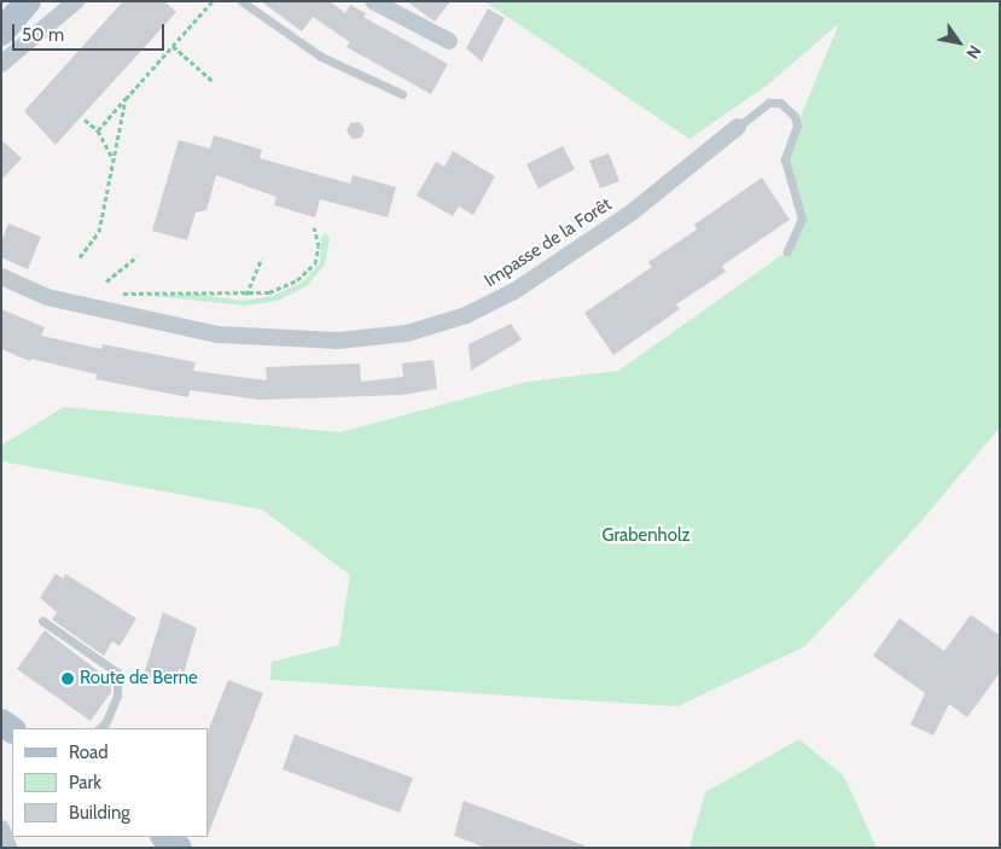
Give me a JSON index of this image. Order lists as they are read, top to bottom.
{
  "streets": {
    "street": ["Impasse de la Forêt"]
  },
  "parks": ["Grabenholz"],
  "places": ["Route de Berne"],
  "legend": ["Road", "Park", "Building"],
  "scale_bar": "50 m",
  "north": "bottom right"
}
